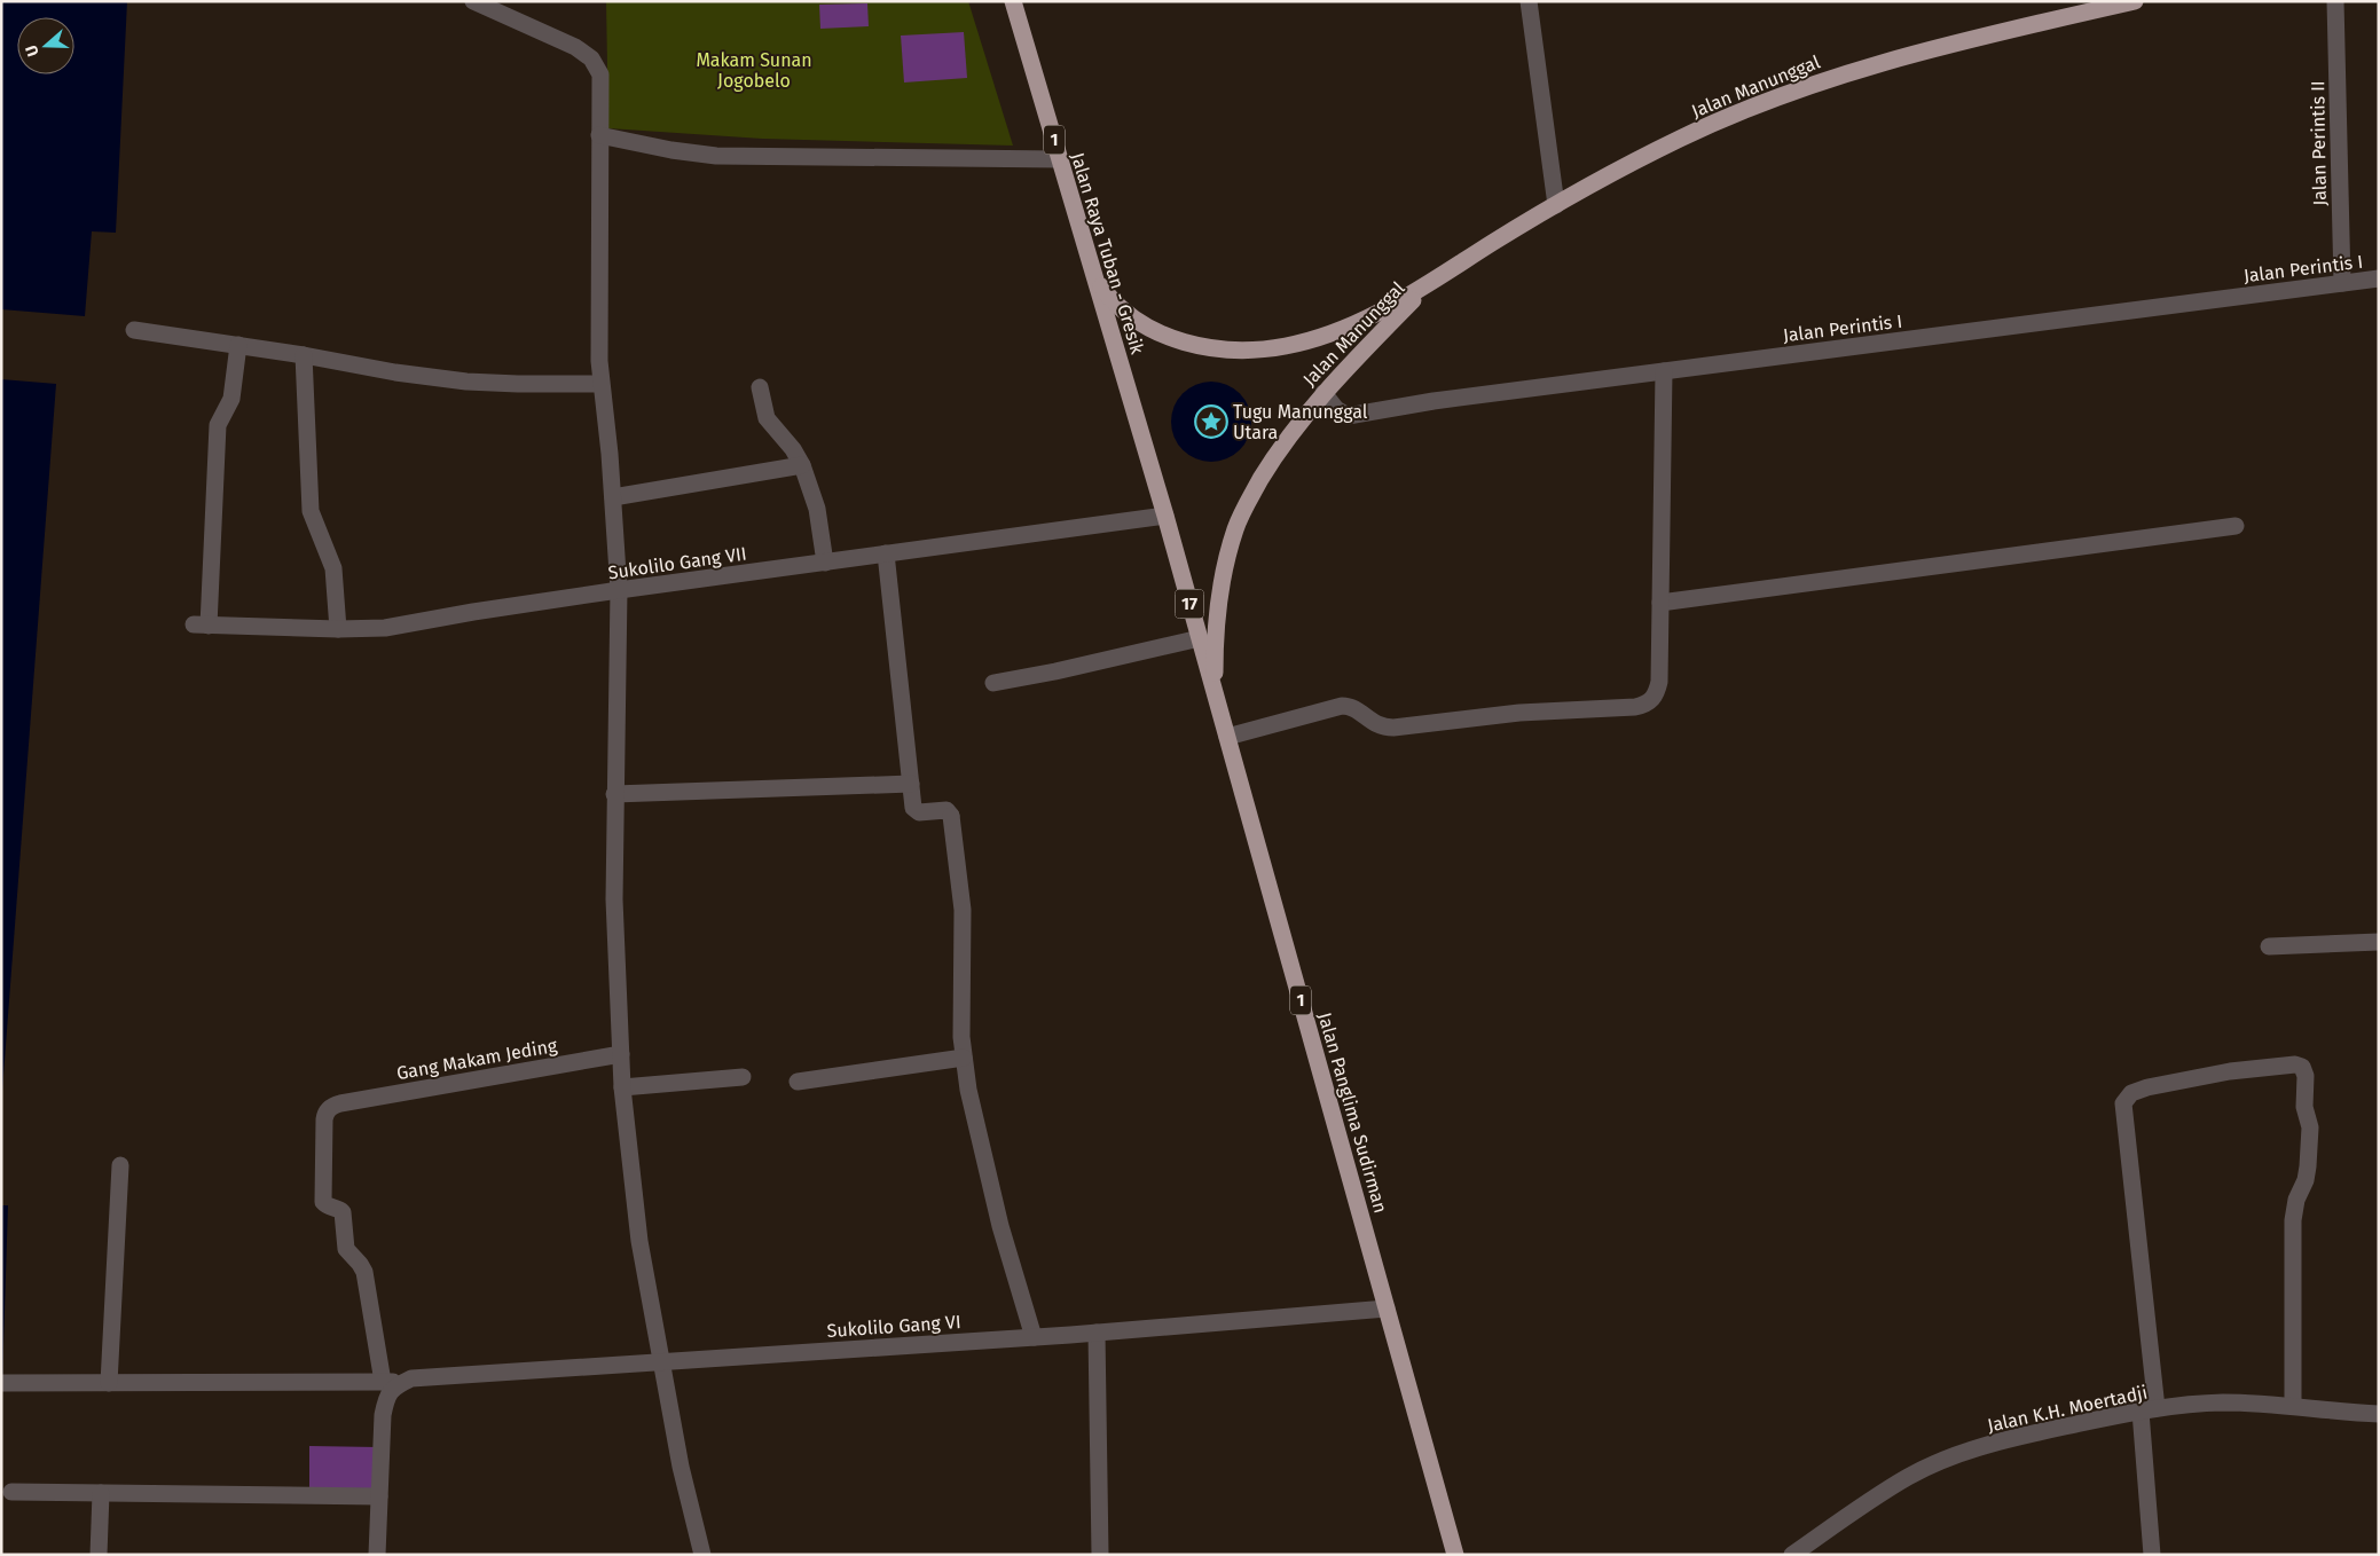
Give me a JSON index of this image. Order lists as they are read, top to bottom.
{
  "streets": {
    "highway": [
      "Jalan Manunggal",
      "1",
      "Jalan Raya Tuban - Gresik",
      "17",
      "Jalan Panglima Sudirman"
    ],
    "street": [
      "Jalan Perintis II",
      "Jalan Perintis I",
      "Sukolilo Gang VII",
      "Gang Makam Jeding",
      "Sukolilo Gang VI",
      "Jalan K.H. Moertadji"
    ]
  },
  "crossings": [
    ["Jalan Manunggal", "Jalan Raya Tuban - Gresik"],
    ["Jalan Manunggal", "Jalan Perintis I"],
    ["Jalan Manunggal", "Jalan Panglima Sudirman"],
    ["Jalan Perintis II", "Jalan Perintis I"],
    ["Jalan Raya Tuban - Gresik", "Sukolilo Gang VII"],
    ["Jalan Raya Tuban - Gresik", "Jalan Panglima Sudirman"],
    ["Sukolilo Gang VII", "Jalan Panglima Sudirman"],
    ["Gang Makam Jeding", "Sukolilo Gang VI"],
    ["Jalan Panglima Sudirman", "Sukolilo Gang VI"]
  ],
  "parks": ["Makam Sunan Jogobelo"],
  "places": {
    "place": ["Tugu Manunggal Utara"]
  },
  "north": "left"
}
